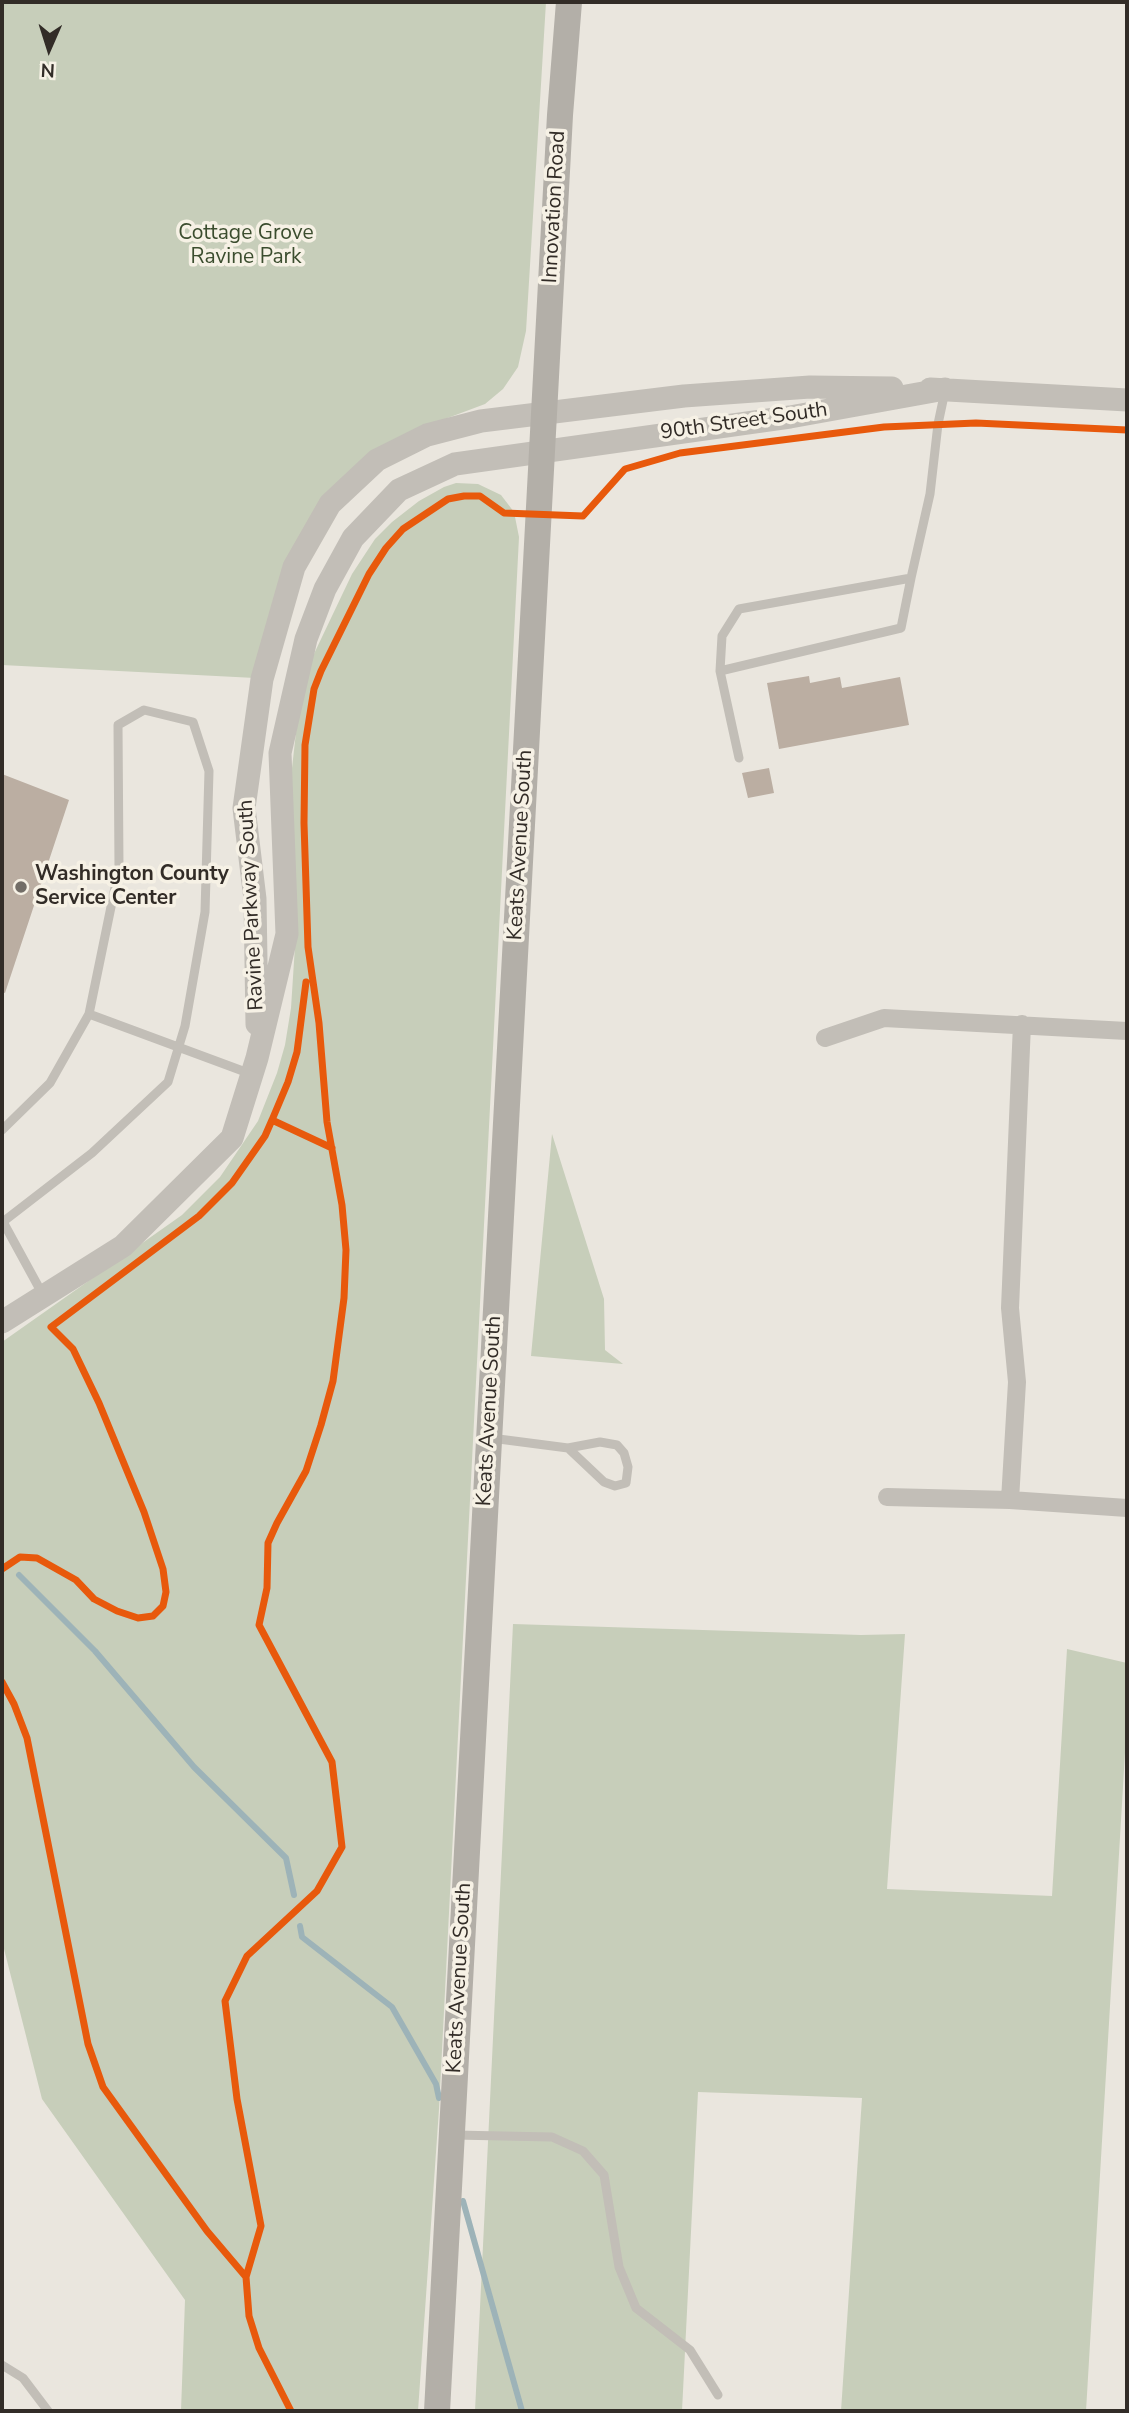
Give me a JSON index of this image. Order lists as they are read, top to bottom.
{
  "streets": {
    "main road": ["Innovation Road", "Keats Avenue South"],
    "street": ["90th Street South", "Ravine Parkway South"]
  },
  "crossings": [
    ["Innovation Road", "90th Street South"],
    ["Innovation Road", "Keats Avenue South"],
    ["Innovation Road", "Ravine Parkway South"],
    ["90th Street South", "Keats Avenue South"],
    ["90th Street South", "Ravine Parkway South"],
    ["Keats Avenue South", "Ravine Parkway South"]
  ],
  "parks": ["Cottage Grove Ravine Park"],
  "places": ["Washington County Service Center"],
  "north": "bottom"
}
